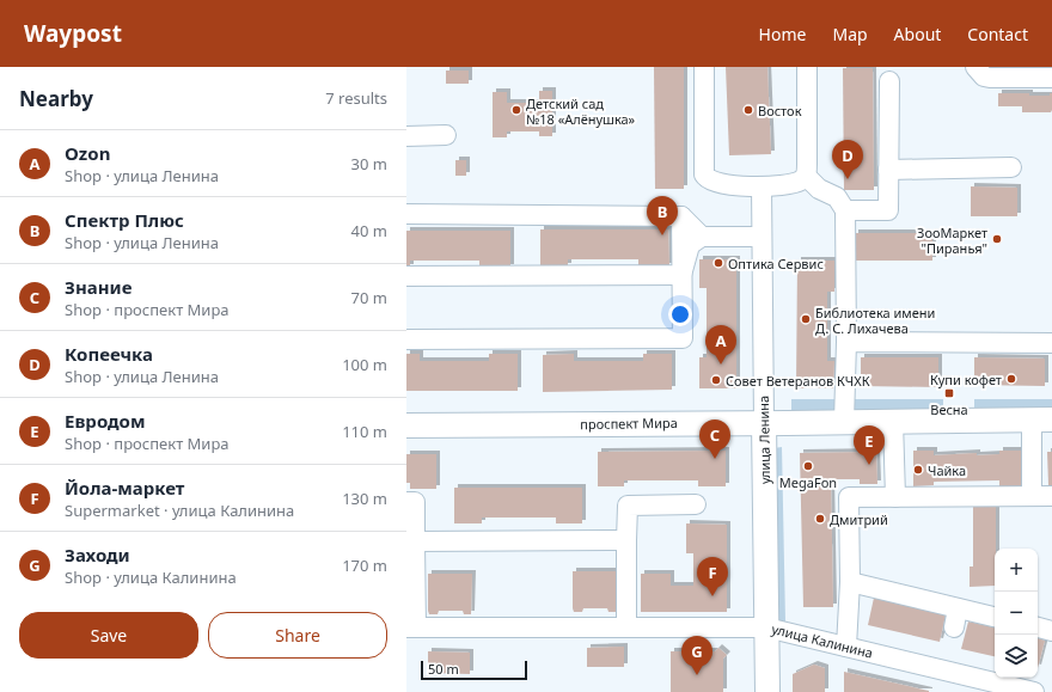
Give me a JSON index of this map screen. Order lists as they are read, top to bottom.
{
  "streets": {
    "main road": ["проспект Мира", "улица Ленина"],
    "street": ["улица Калинина"]
  },
  "crossings": [
    ["проспект Мира", "улица Ленина"],
    ["улица Ленина", "улица Калинина"]
  ],
  "places": {
    "other": [
      "Детский сад №18 «Алёнушка»",
      "Восток",
      "ЗооМаркет \"Пиранья\"",
      "Оптика Сервис",
      "Библиотека имени Д. С. Лихачева",
      "Купи кофет",
      "Совет Ветеранов КЧХК",
      "MegaFon",
      "Чайка",
      "Дмитрий"
    ],
    "transit": ["Весна"]
  },
  "scale_bar": "50 m",
  "page": {
    "header": "Waypost",
    "nav": [
      "Home",
      "Map",
      "About",
      "Contact"
    ],
    "heading": ["Nearby", "7 results"],
    "list": [
      {
        "mark": "A",
        "name": "Ozon",
        "note": "Shop · улица Ленина",
        "value": "30 m"
      },
      {
        "mark": "B",
        "name": "Спектр Плюс",
        "note": "Shop · улица Ленина",
        "value": "40 m"
      },
      {
        "mark": "C",
        "name": "Знание",
        "note": "Shop · проспект Мира",
        "value": "70 m"
      },
      {
        "mark": "D",
        "name": "Копеечка",
        "note": "Shop · улица Ленина",
        "value": "100 m"
      },
      {
        "mark": "E",
        "name": "Евродом",
        "note": "Shop · проспект Мира",
        "value": "110 m"
      },
      {
        "mark": "F",
        "name": "Йола-маркет",
        "note": "Supermarket · улица Калинина",
        "value": "130 m"
      },
      {
        "mark": "G",
        "name": "Заходи",
        "note": "Shop · улица Калинина",
        "value": "170 m"
      }
    ],
    "pins": [
      "D",
      "B",
      "A",
      "C",
      "E",
      "F",
      "G"
    ],
    "map_buttons": ["+", "−"],
    "buttons": ["Save", "Share"],
    "scale": "50 m"
  }
}
